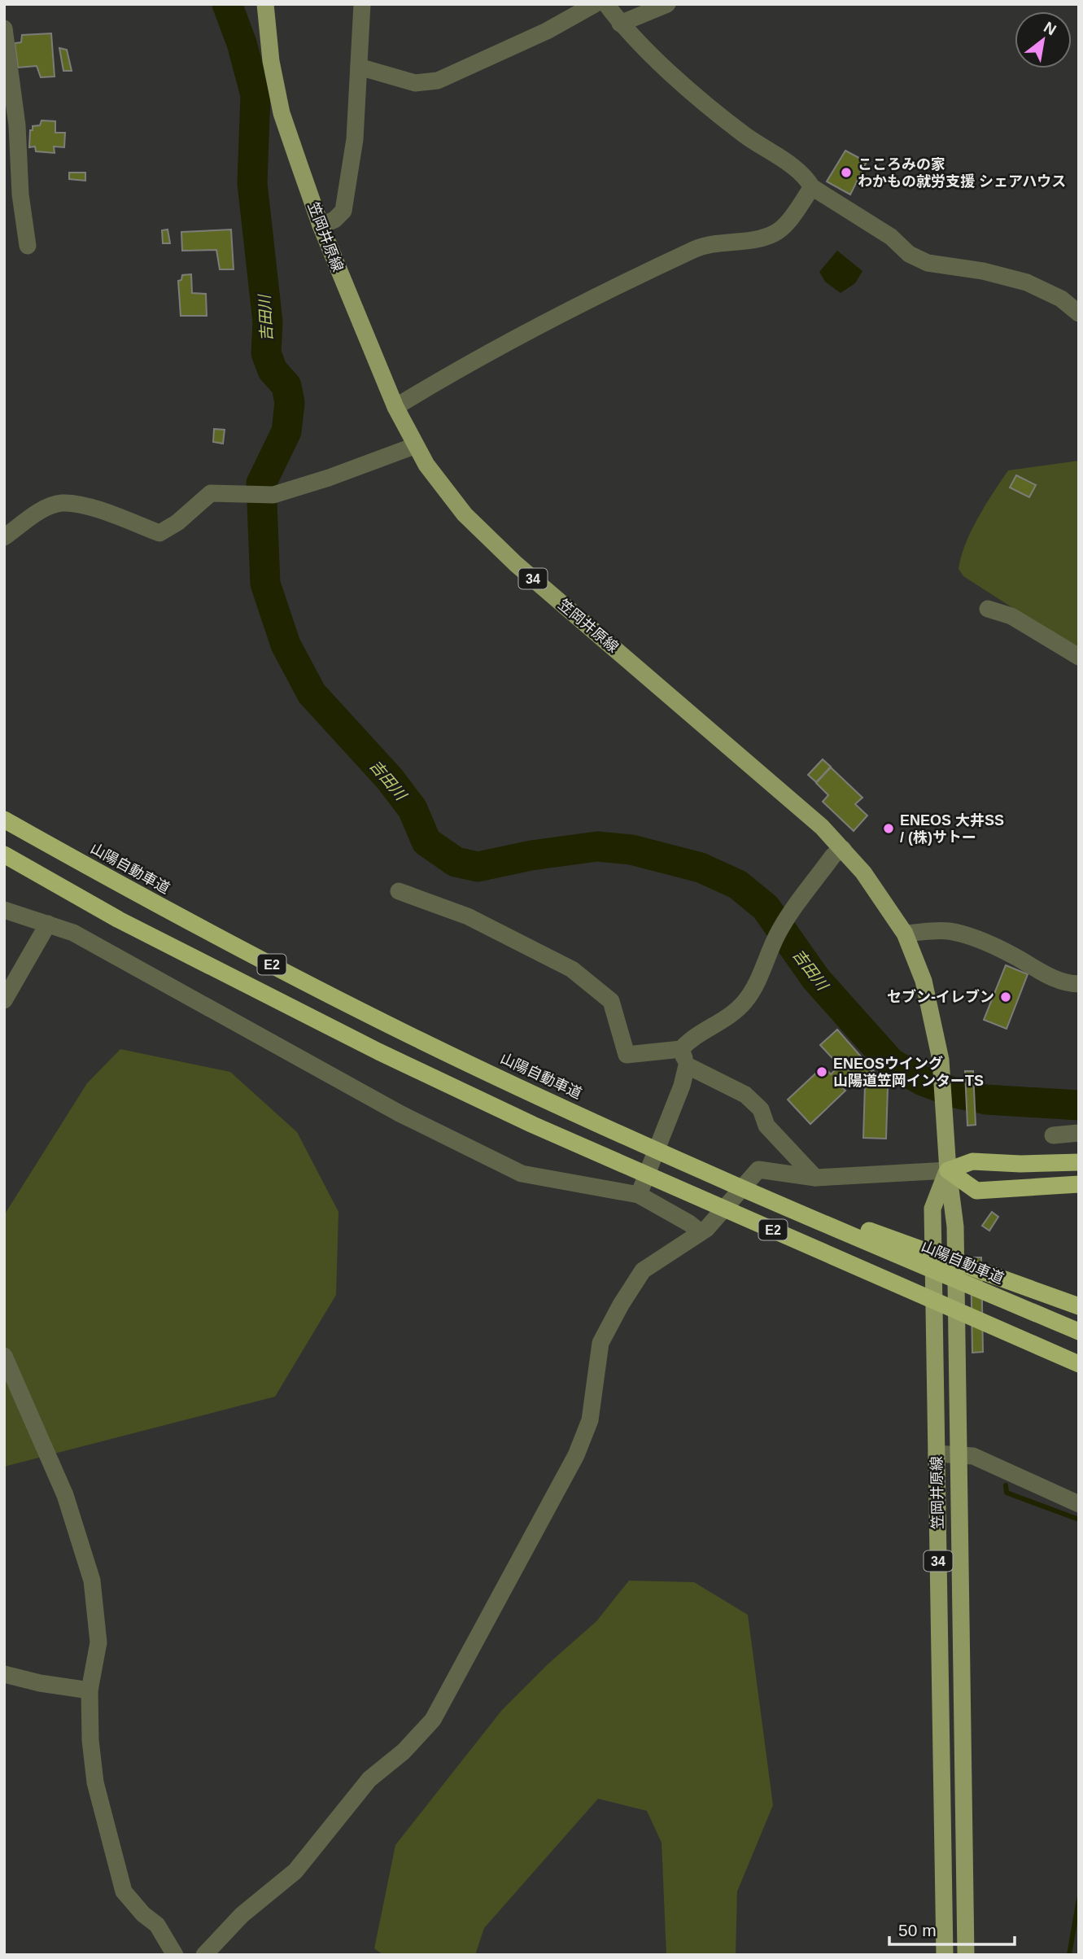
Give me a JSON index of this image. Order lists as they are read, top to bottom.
{
  "streets": {
    "highway": ["山陽自動車道", "E2"],
    "main road": ["笠岡井原線", "34"]
  },
  "water": ["吉田川"],
  "places": [
    "こころみの家 わかもの就労支援 シェアハウス",
    "ENEOS 大井SS / (株)サトー",
    "セブン-イレブン",
    "ENEOSウイング 山陽道笠岡インターTS"
  ],
  "scale_bar": "50 m",
  "north": "top right"
}
